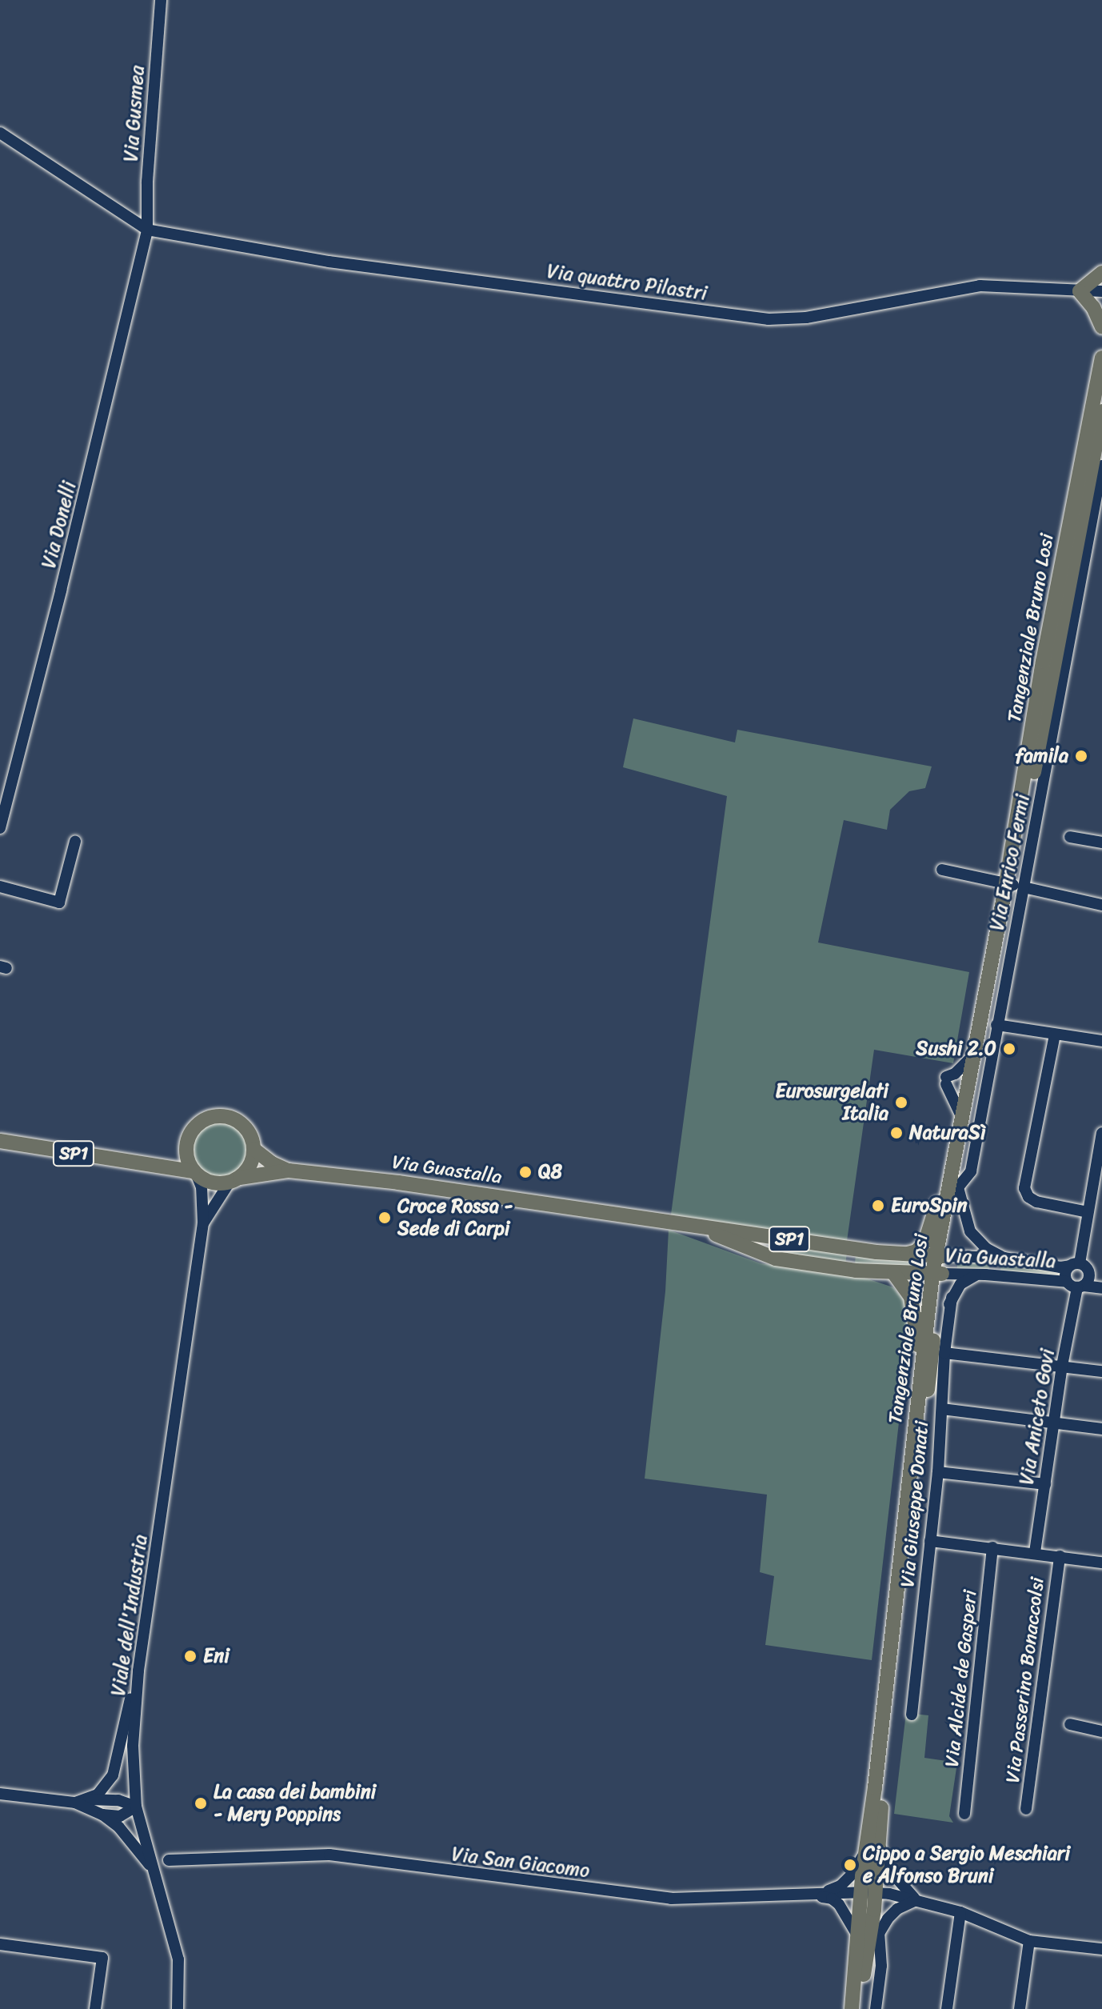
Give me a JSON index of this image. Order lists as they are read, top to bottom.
{
  "streets": {
    "main road": ["Tangenziale Bruno Losi", "SP1", "Via Guastalla"],
    "street": [
      "Via Gusmea",
      "Via quattro Pilastri",
      "Via Donelli",
      "Via Enrico Fermi",
      "Via Aniceto Govi",
      "Via Giuseppe Donati",
      "Viale dell'Industria",
      "Via Alcide de Gasperi",
      "Via Passerino Bonaccolsi",
      "Via San Giacomo"
    ]
  },
  "crossings": [
    ["Via Gusmea", "Via quattro Pilastri"],
    ["Via Gusmea", "Via Donelli"],
    ["Via quattro Pilastri", "Via Donelli"],
    ["Tangenziale Bruno Losi", "Via Enrico Fermi"],
    ["Tangenziale Bruno Losi", "Via Guastalla"],
    ["Tangenziale Bruno Losi", "Via Giuseppe Donati"],
    ["Tangenziale Bruno Losi", "Via San Giacomo"],
    ["SP1", "Via Guastalla"],
    ["SP1", "Via Aniceto Govi"],
    ["SP1", "Viale dell'Industria"],
    ["Via Guastalla", "Via Aniceto Govi"],
    ["Via Guastalla", "Viale dell'Industria"]
  ],
  "places": [
    "famila",
    "Sushi 2.0",
    "Eurosurgelati Italia",
    "NaturaSì",
    "Q8",
    "EuroSpin",
    "Croce Rossa - Sede di Carpi",
    "Eni",
    "La casa dei bambini - Mery Poppins",
    "Cippo a Sergio Meschiari e Alfonso Bruni"
  ]
}
